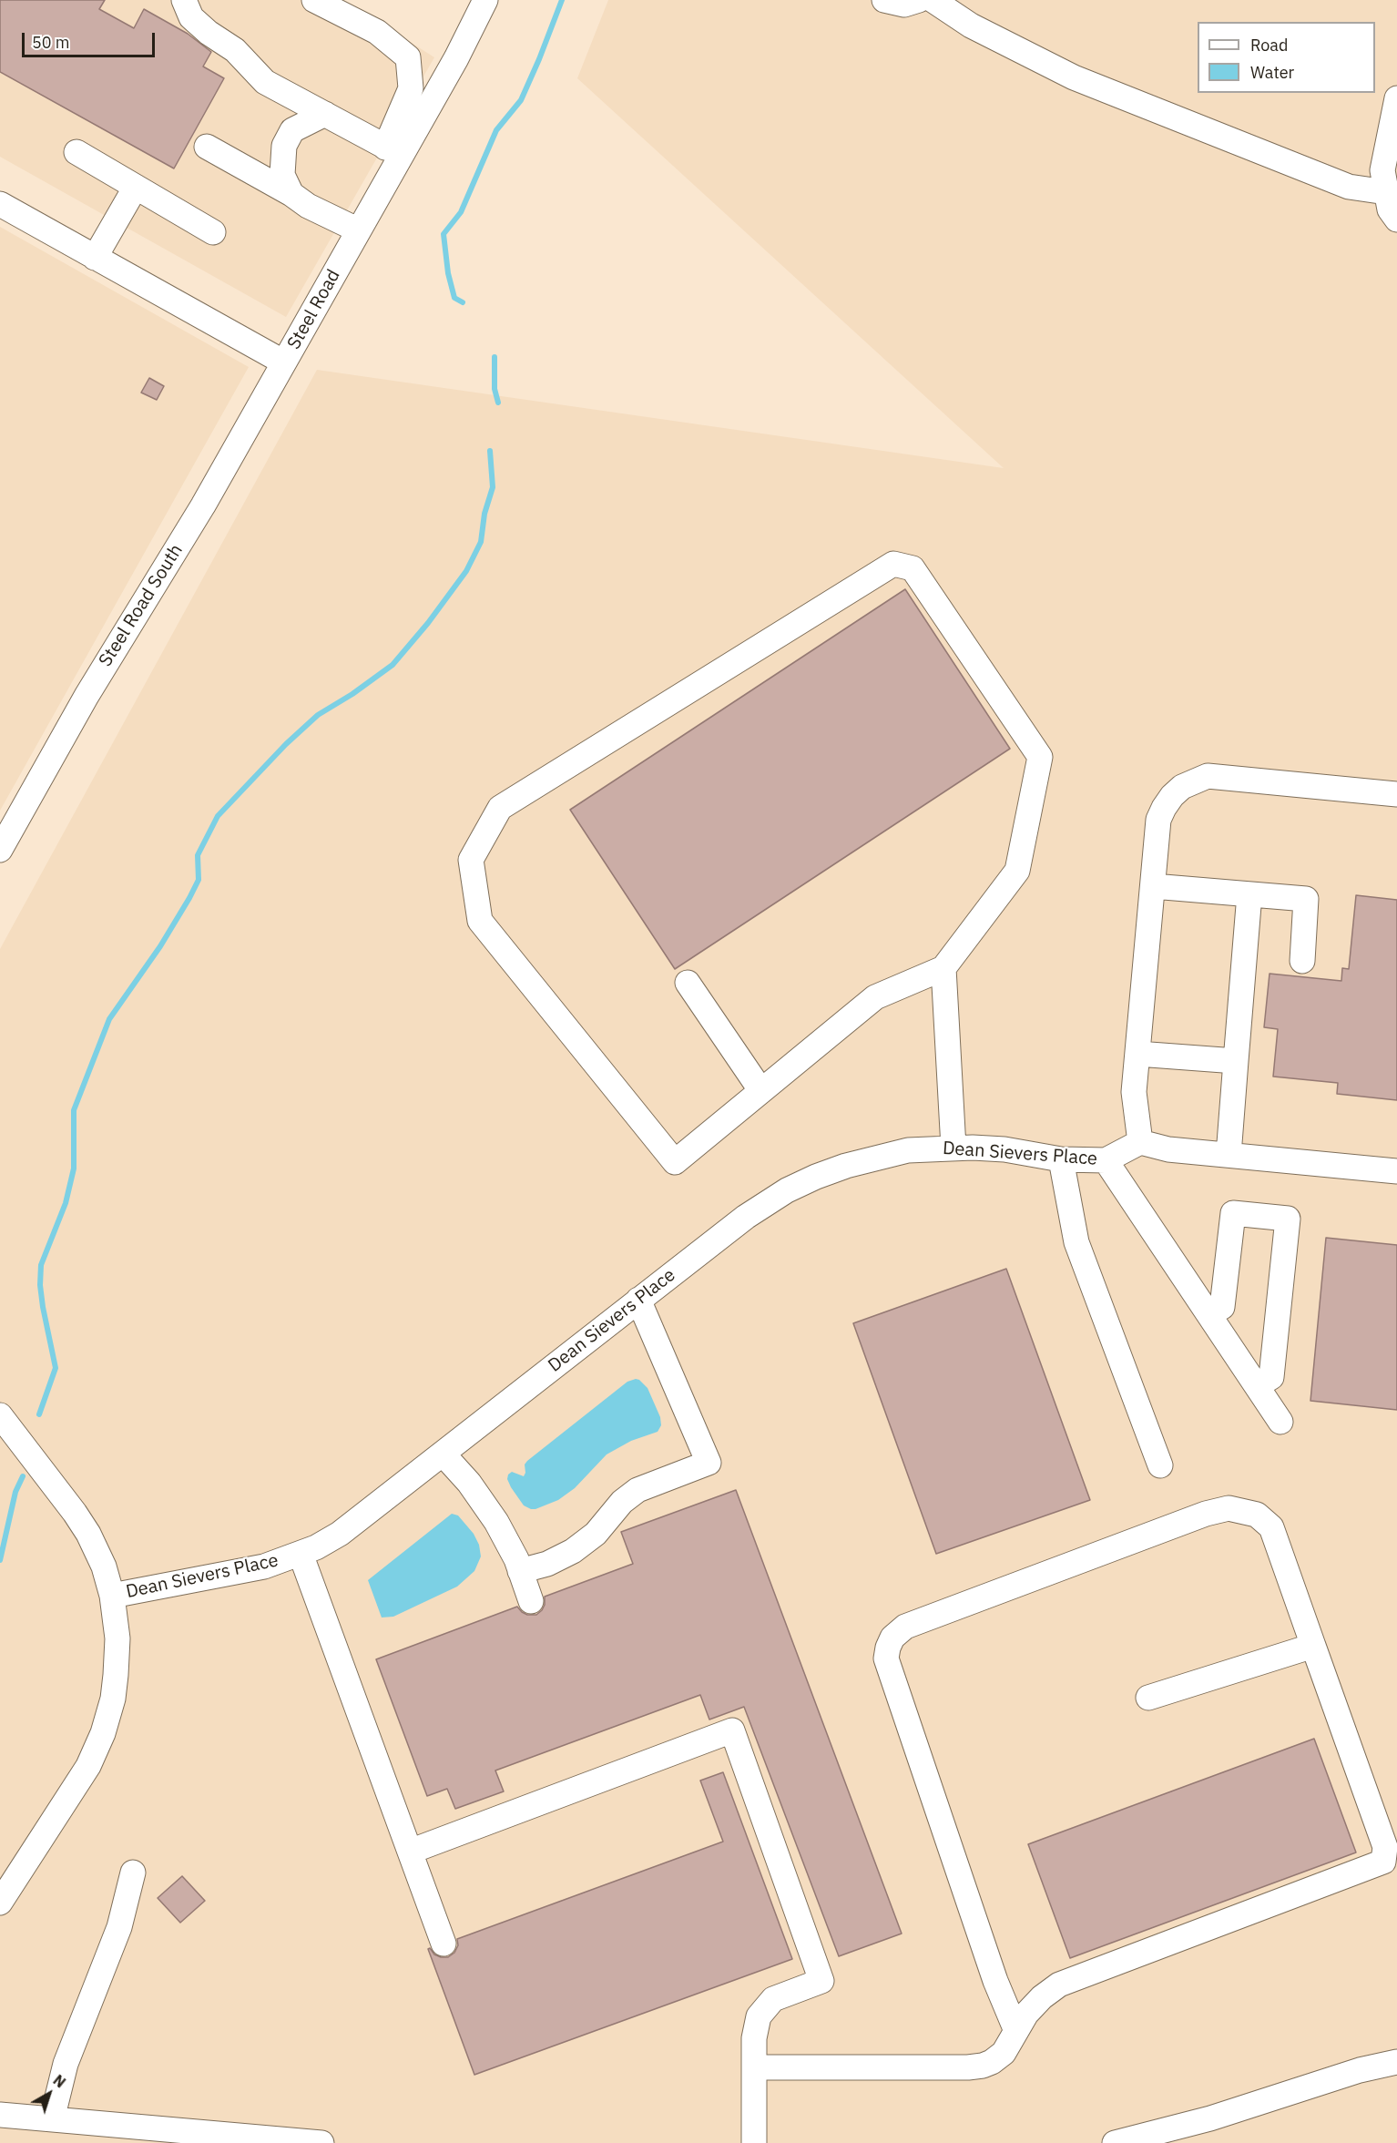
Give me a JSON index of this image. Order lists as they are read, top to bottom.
{
  "streets": {
    "street": ["Steel Road", "Steel Road South", "Dean Sievers Place"]
  },
  "crossings": [
    ["Steel Road", "Steel Road South"]
  ],
  "legend": ["Road", "Water"],
  "scale_bar": "50 m",
  "north": "top right"
}
